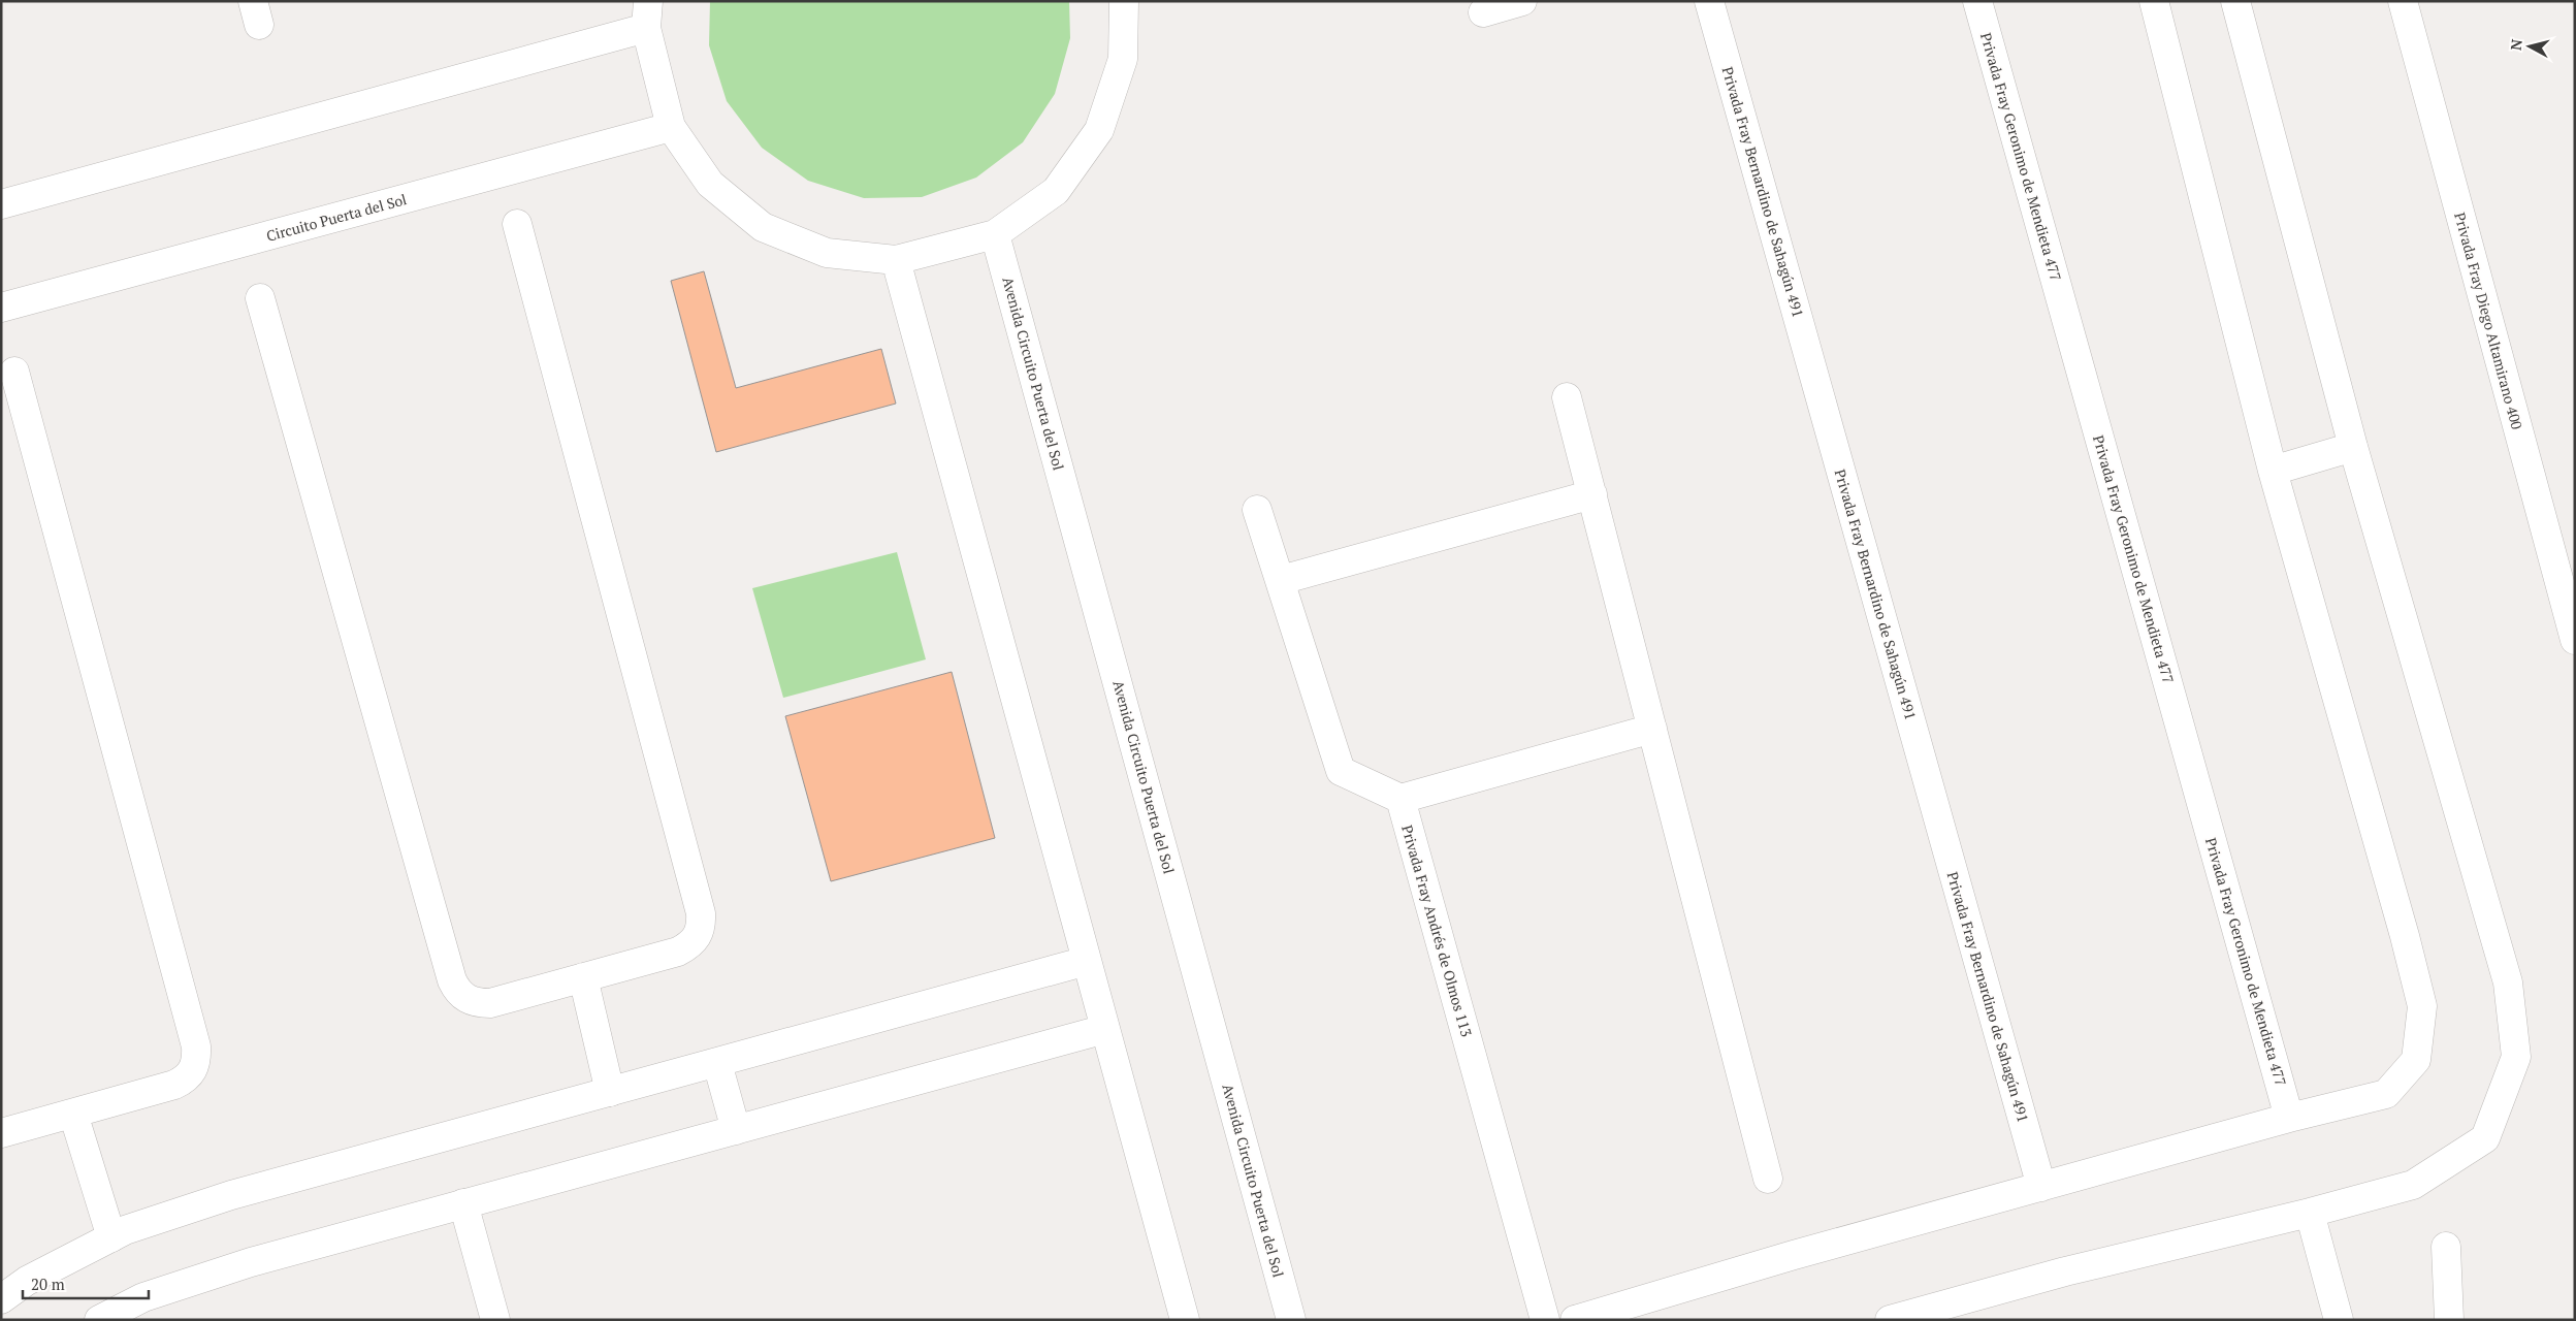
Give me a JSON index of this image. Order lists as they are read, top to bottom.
{
  "streets": {
    "street": [
      "Privada Fray Geronimo de Mendieta 477",
      "Privada Fray Bernardino de Sahagún 491",
      "Circuito Puerta del Sol",
      "Privada Fray Diego Altamirano 400",
      "Avenida Circuito Puerta del Sol",
      "Privada Fray Andrés de Olmos 113"
    ]
  },
  "scale_bar": "20 m",
  "north": "left"
}
